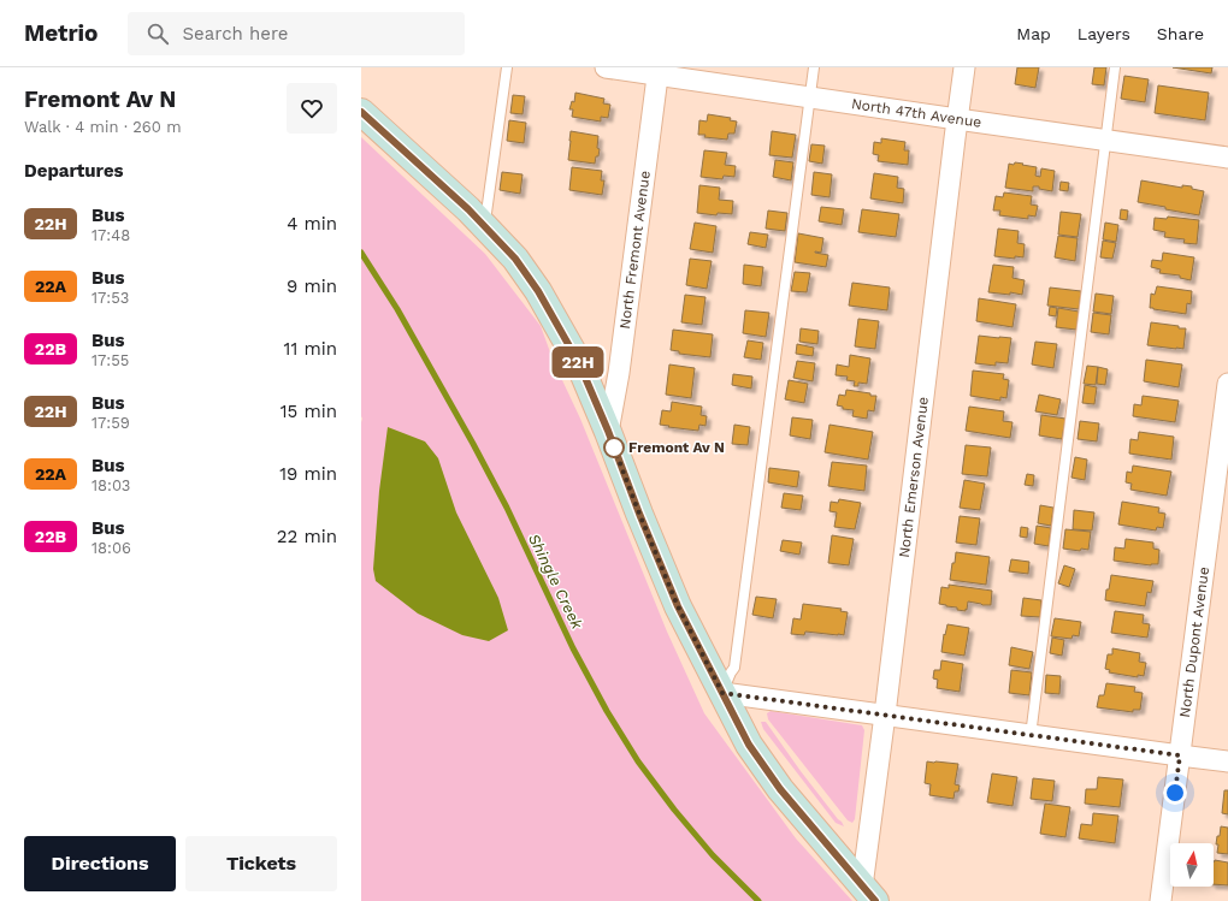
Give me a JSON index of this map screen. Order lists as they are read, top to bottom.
{
  "streets": {
    "street": [
      "North 47th Avenue",
      "North Fremont Avenue",
      "North Emerson Avenue",
      "North Dupont Avenue"
    ]
  },
  "crossings": [
    ["North 47th Avenue", "North Fremont Avenue"],
    ["North 47th Avenue", "North Emerson Avenue"]
  ],
  "water": ["Shingle Creek"],
  "places": ["Fremont Av N"],
  "lines": ["bus line 22H"],
  "north": "top",
  "page": {
    "header": "Metrio",
    "search": "Search here",
    "nav": ["Map", "Layers", "Share"],
    "heading": [
      ["Fremont Av N", "Walk · 4 min · 260 m"],
      "Departures"
    ],
    "on_map": "22H",
    "list": [
      {
        "mark": "22H",
        "name": "Bus",
        "note": "17:48",
        "value": "4 min"
      },
      {
        "mark": "22A",
        "name": "Bus",
        "note": "17:53",
        "value": "9 min"
      },
      {
        "mark": "22B",
        "name": "Bus",
        "note": "17:55",
        "value": "11 min"
      },
      {
        "mark": "22H",
        "name": "Bus",
        "note": "17:59",
        "value": "15 min"
      },
      {
        "mark": "22A",
        "name": "Bus",
        "note": "18:03",
        "value": "19 min"
      },
      {
        "mark": "22B",
        "name": "Bus",
        "note": "18:06",
        "value": "22 min"
      }
    ],
    "buttons": ["Directions", "Tickets"]
  }
}
